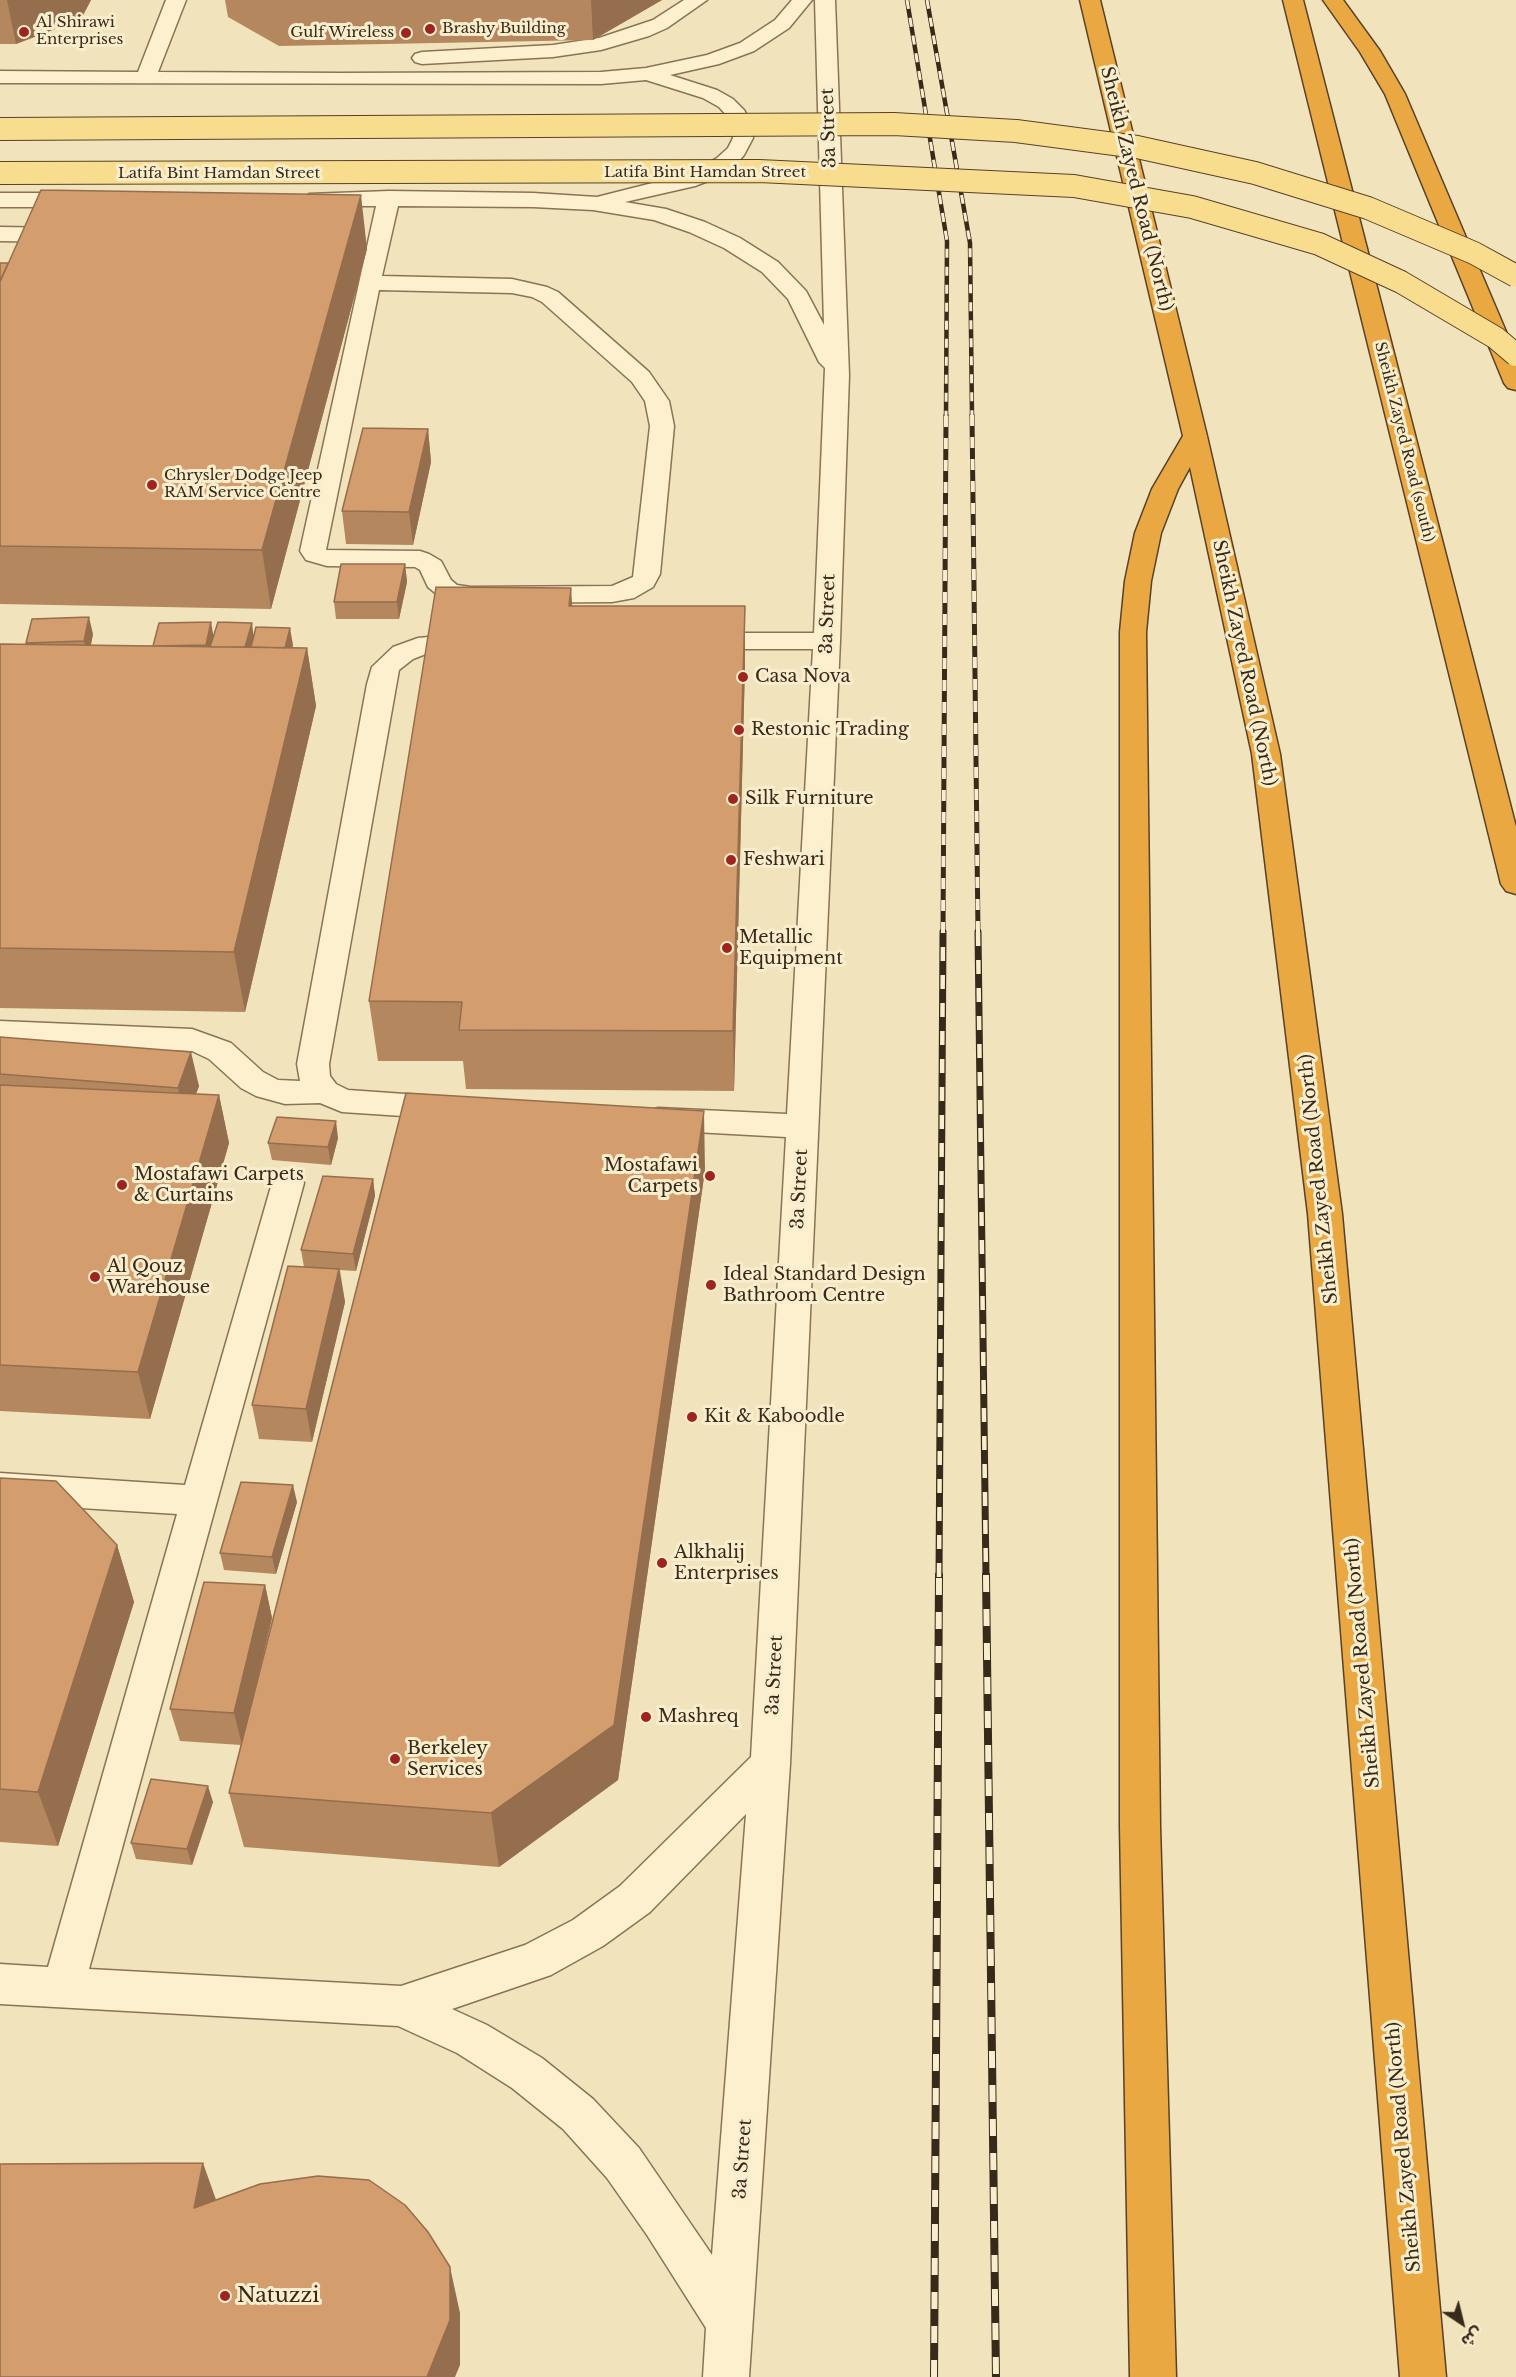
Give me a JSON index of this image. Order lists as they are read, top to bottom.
{
  "streets": {
    "highway": ["Sheikh Zayed Road (North)", "Sheikh Zayed Road (south)"],
    "main road": ["Latifa Bint Hamdan Street"],
    "street": ["3a Street"]
  },
  "crossings": [
    ["3a Street", "Latifa Bint Hamdan Street"]
  ],
  "places": [
    "Brashy Building",
    "Al Shirawi Enterprises",
    "Gulf Wireless",
    "Chrysler Dodge Jeep RAM Service Centre",
    "Casa Nova",
    "Restonic Trading",
    "Silk Furniture",
    "Feshwari",
    "Metallic Equipment",
    "Mostafawi Carpets",
    "Mostafawi Carpets & Curtains",
    "Al Qouz Warehouse",
    "Ideal Standard Design Bathroom Centre",
    "Kit & Kaboodle",
    "Alkhalij Enterprises",
    "Mashreq",
    "Berkeley Services",
    "Natuzzi"
  ],
  "north": "bottom right"
}
